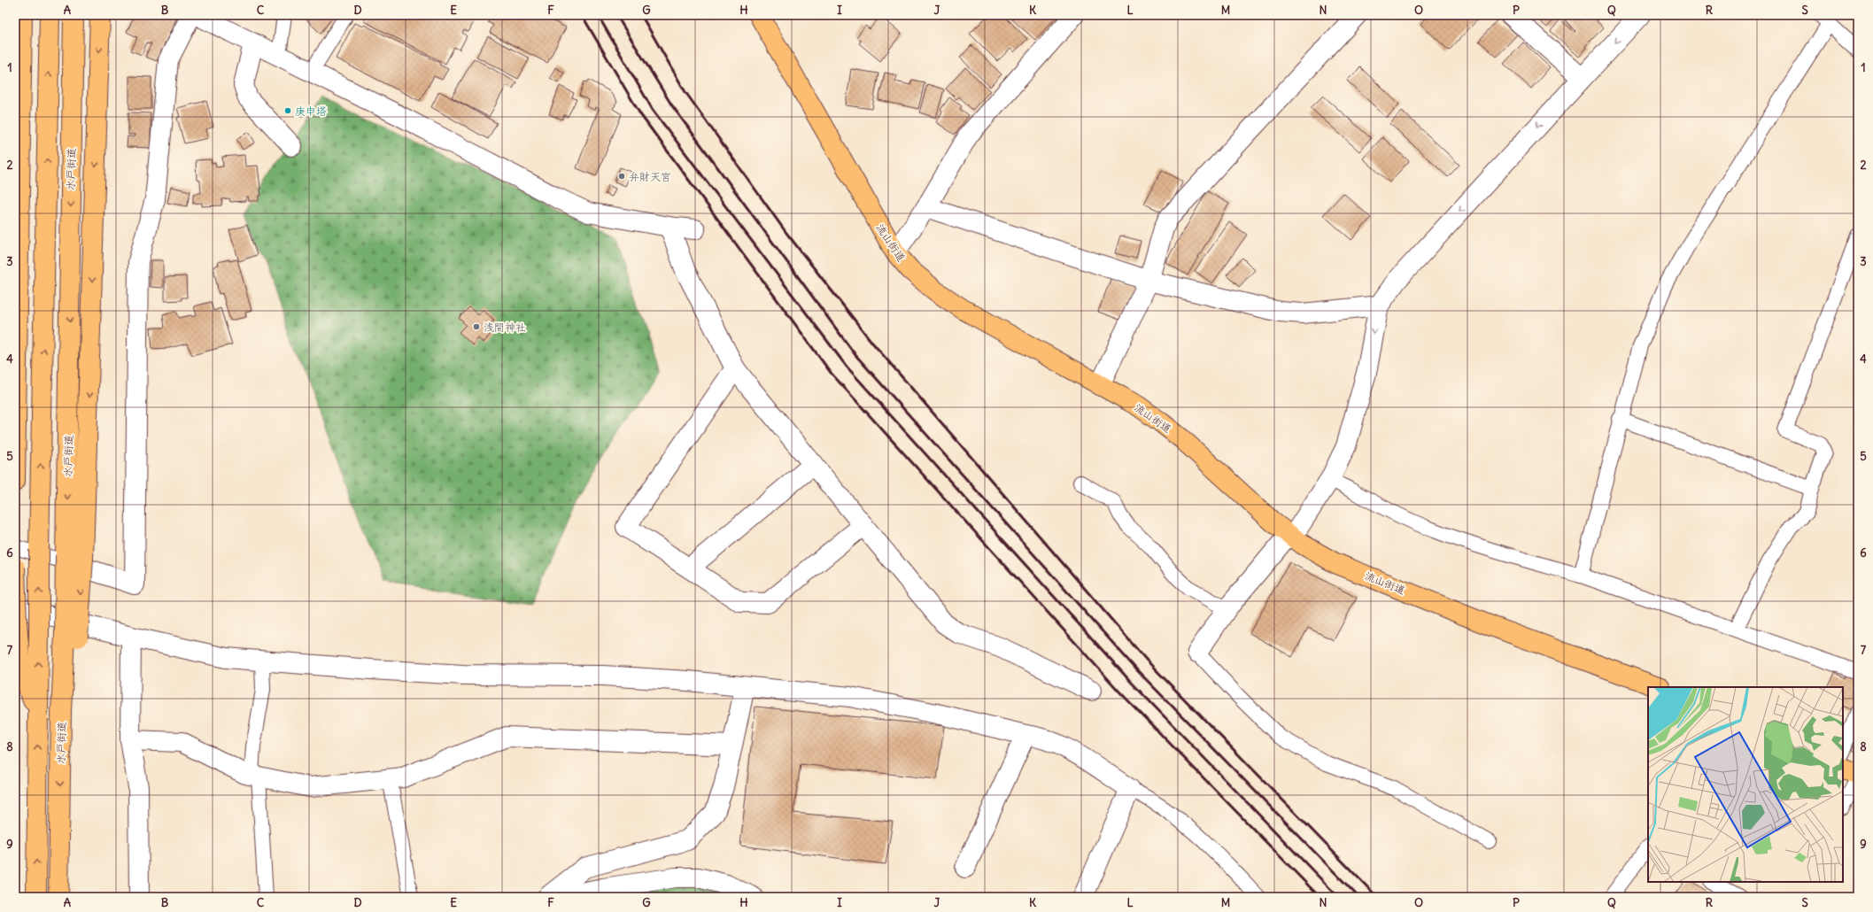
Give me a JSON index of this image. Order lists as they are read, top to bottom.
{
  "streets": {
    "main road": ["水戸街道", "流山街道"]
  },
  "places": ["庚申塔", "弁財天宮", "浅間神社"],
  "grid": {
    "columns": [
      "A",
      "B",
      "C",
      "D",
      "E",
      "F",
      "G",
      "H",
      "I",
      "J",
      "K",
      "L",
      "M",
      "N",
      "O",
      "P",
      "Q",
      "R",
      "S"
    ],
    "rows": [
      "1",
      "2",
      "3",
      "4",
      "5",
      "6",
      "7",
      "8",
      "9"
    ]
  }
}
